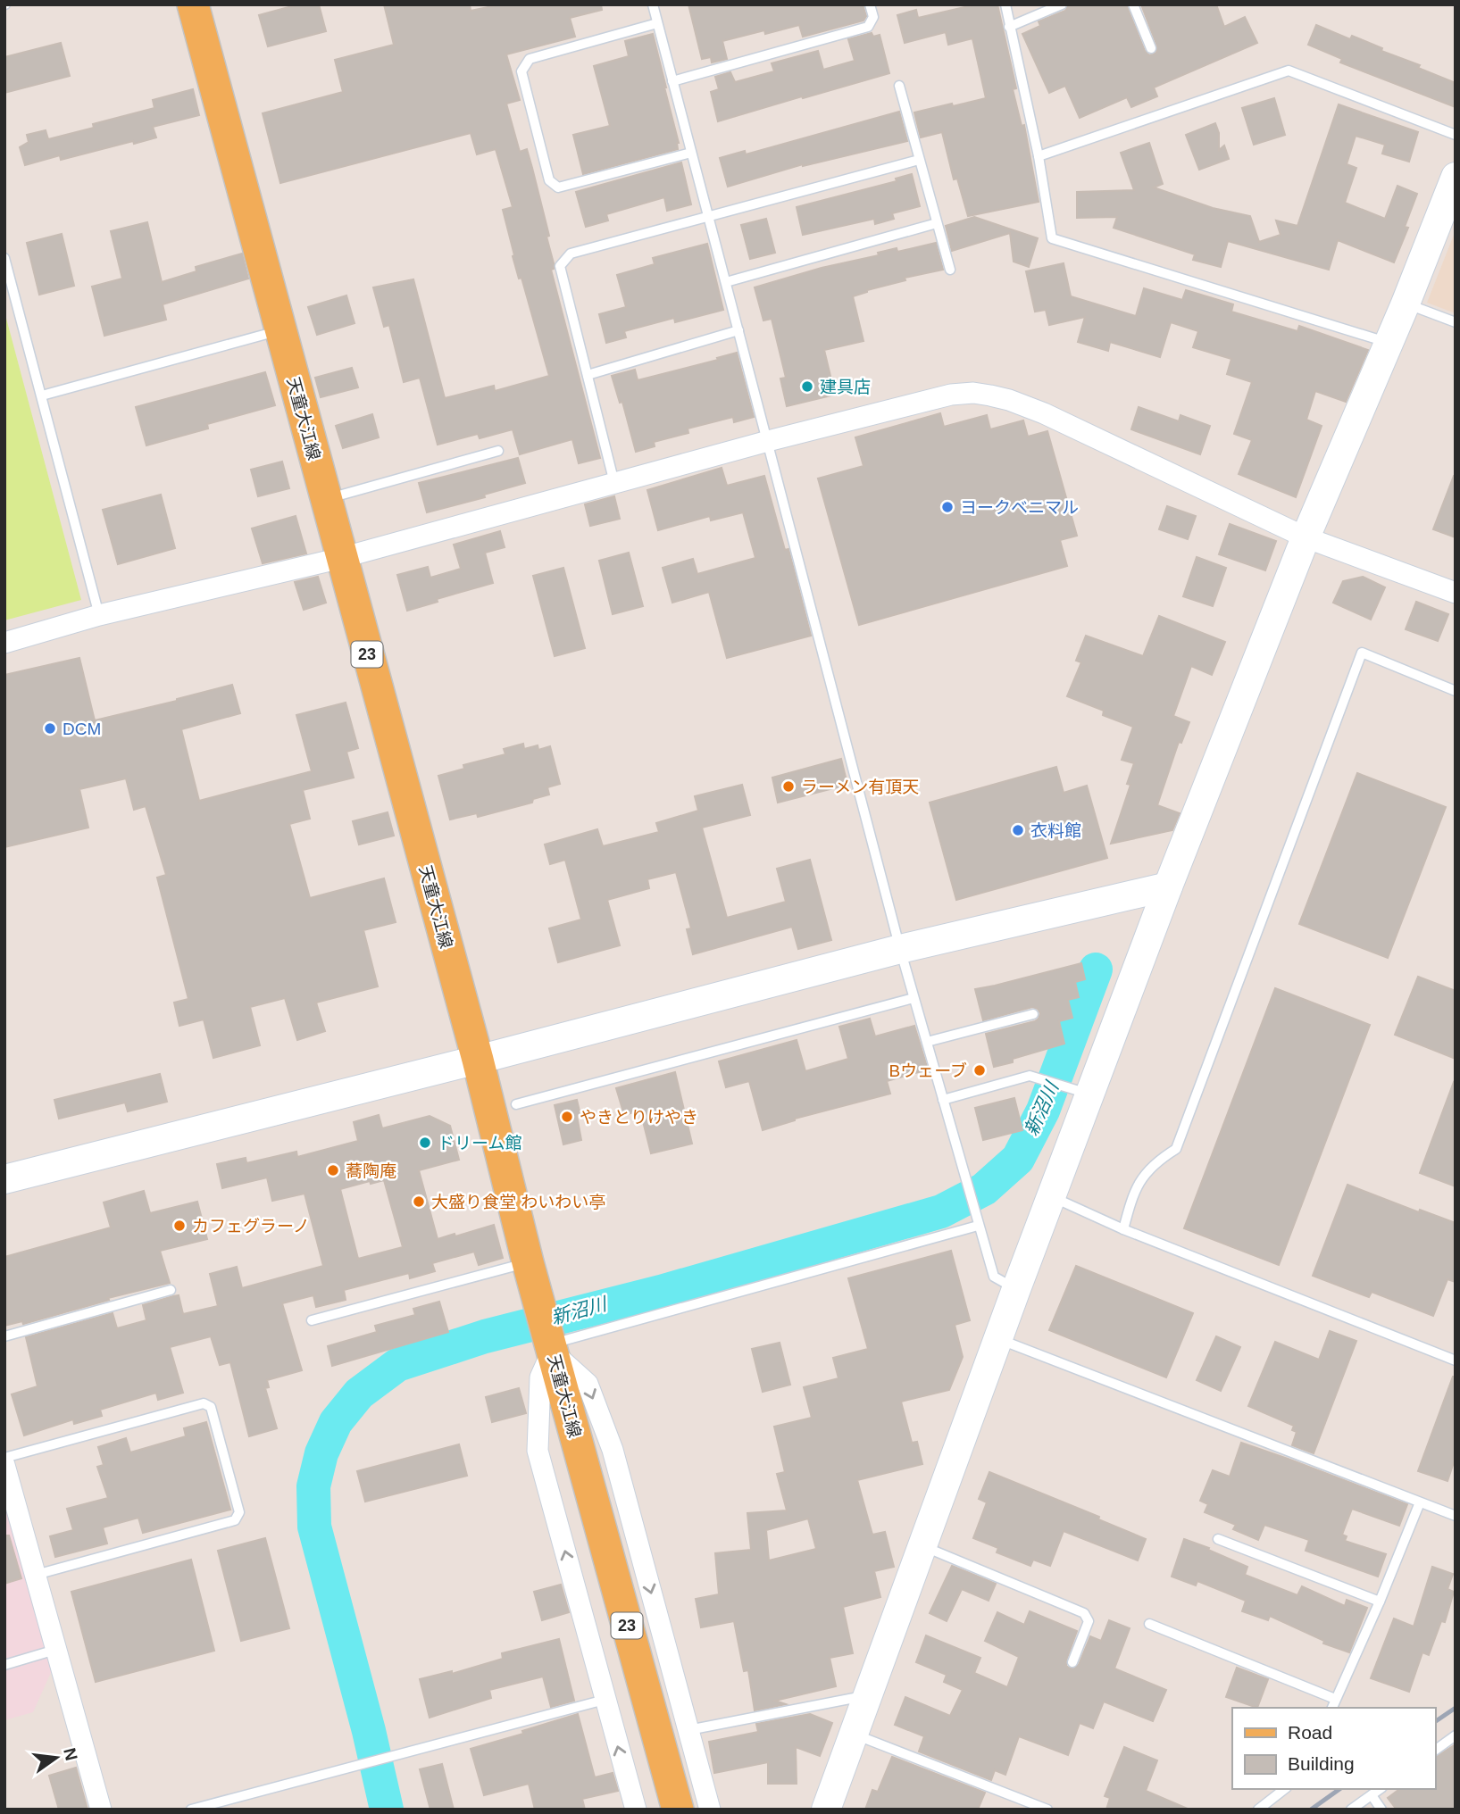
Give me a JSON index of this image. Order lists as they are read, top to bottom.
{
  "streets": {
    "main road": ["天童大江線", "23"]
  },
  "water": ["新沼川"],
  "places": [
    "建具店",
    "ヨークベニマル",
    "DCM",
    "ラーメン有頂天",
    "衣料館",
    "Bウェーブ",
    "やきとりけやき",
    "ドリーム館",
    "蕎陶庵",
    "大盛り食堂 わいわい亭",
    "カフェグラーノ"
  ],
  "legend": ["Road", "Building"],
  "north": "right"
}
